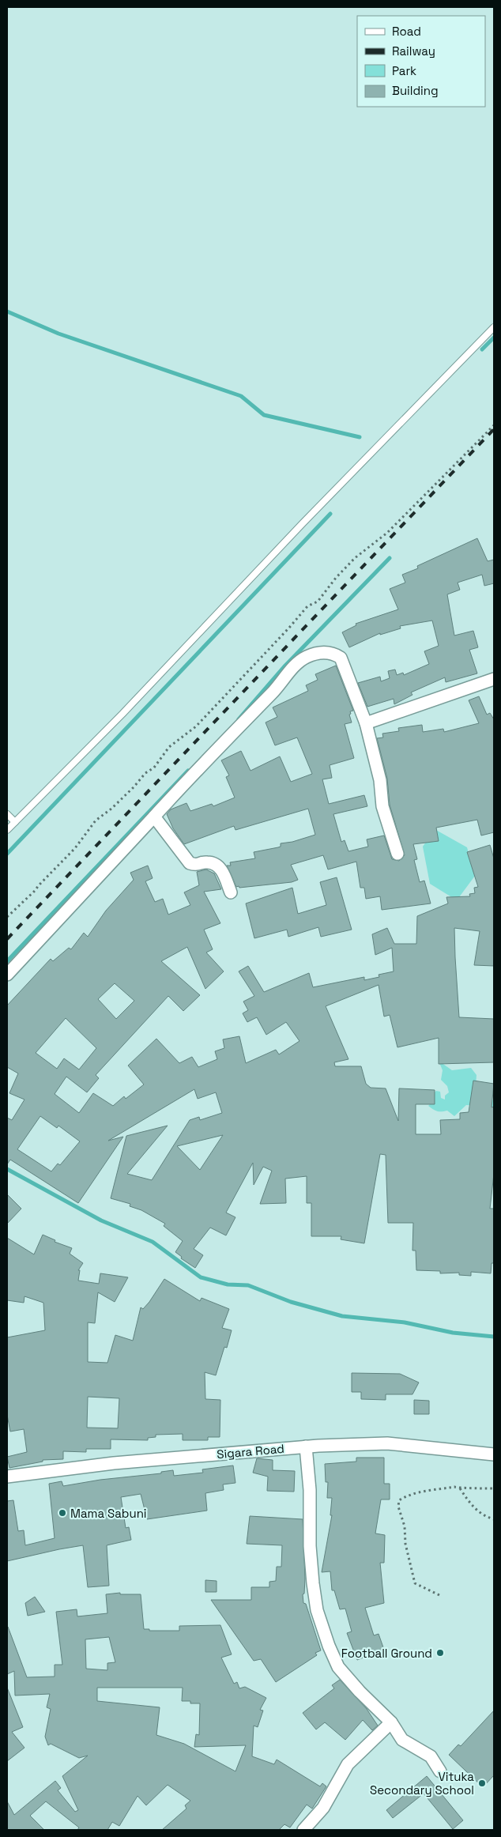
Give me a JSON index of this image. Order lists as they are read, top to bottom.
{
  "streets": {
    "street": ["Sigara Road"]
  },
  "places": ["Mama Sabuni", "Football Ground", "Vituka Secondary School"],
  "legend": [
    "Road",
    "Railway",
    "Park",
    "Building"
  ]
}
